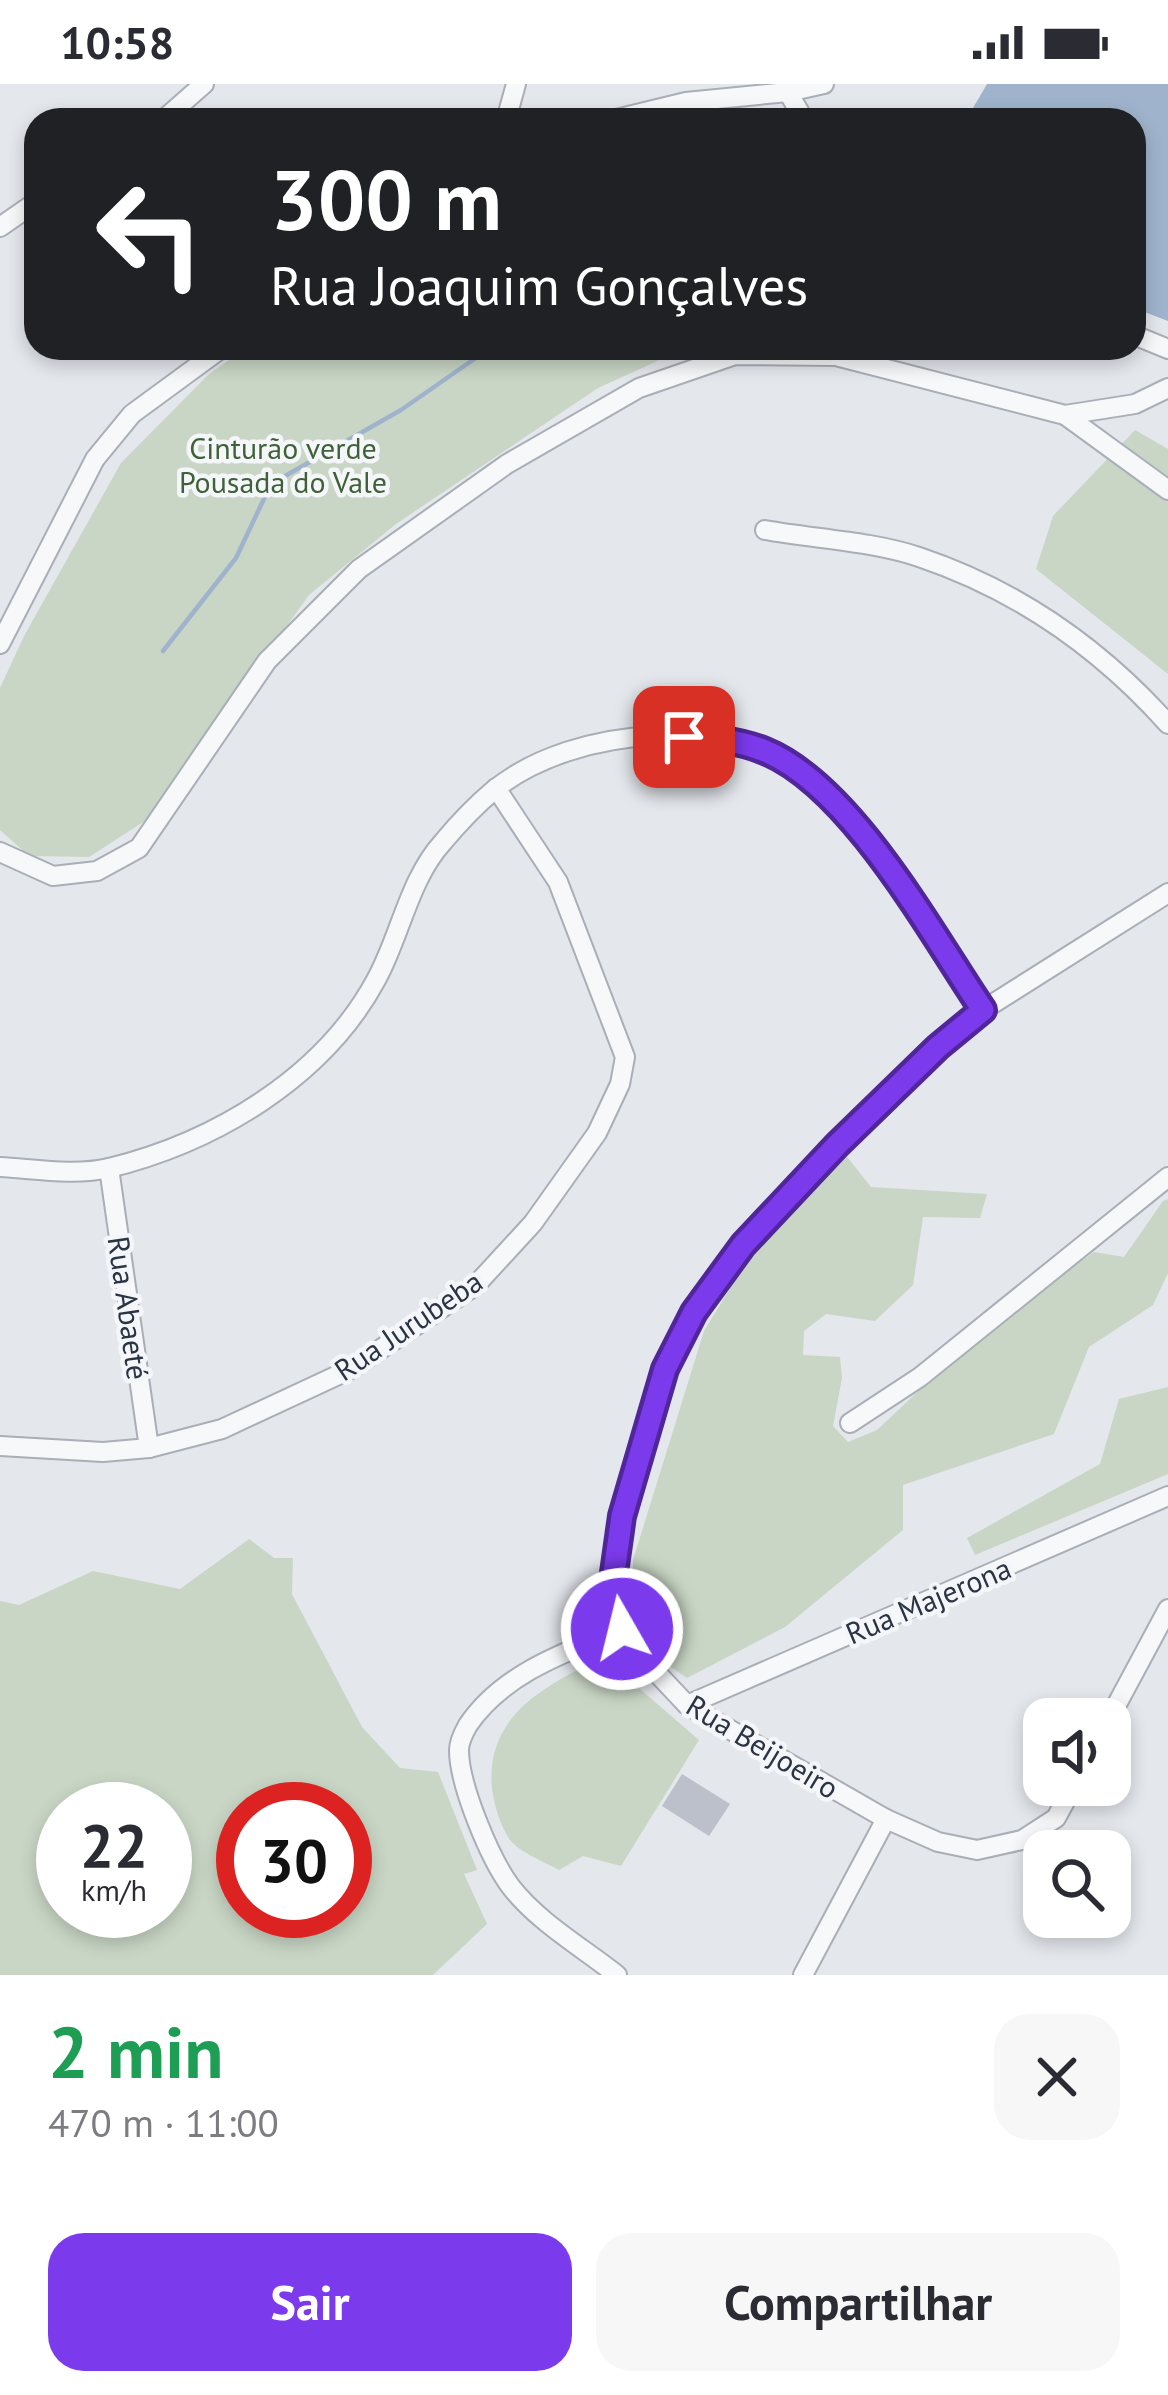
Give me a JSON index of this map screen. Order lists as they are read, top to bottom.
{
  "streets": {
    "street": [
      "Rua Abaeté",
      "Rua Jurubeba",
      "Rua Majerona",
      "Rua Beijoeiro"
    ]
  },
  "crossings": [
    ["Rua Abaeté", "Rua Jurubeba"],
    ["Rua Majerona", "Rua Beijoeiro"]
  ],
  "parks": ["Cinturão verde Pousada do Vale"],
  "page": {
    "status": "10:58",
    "turn": ["300 m", "Rua Joaquim Gonçalves"],
    "speed": "22 km/h",
    "limit": "30",
    "heading": ["2 min", "470 m · 11:00"],
    "buttons": ["Sair", "Compartilhar"]
  }
}
